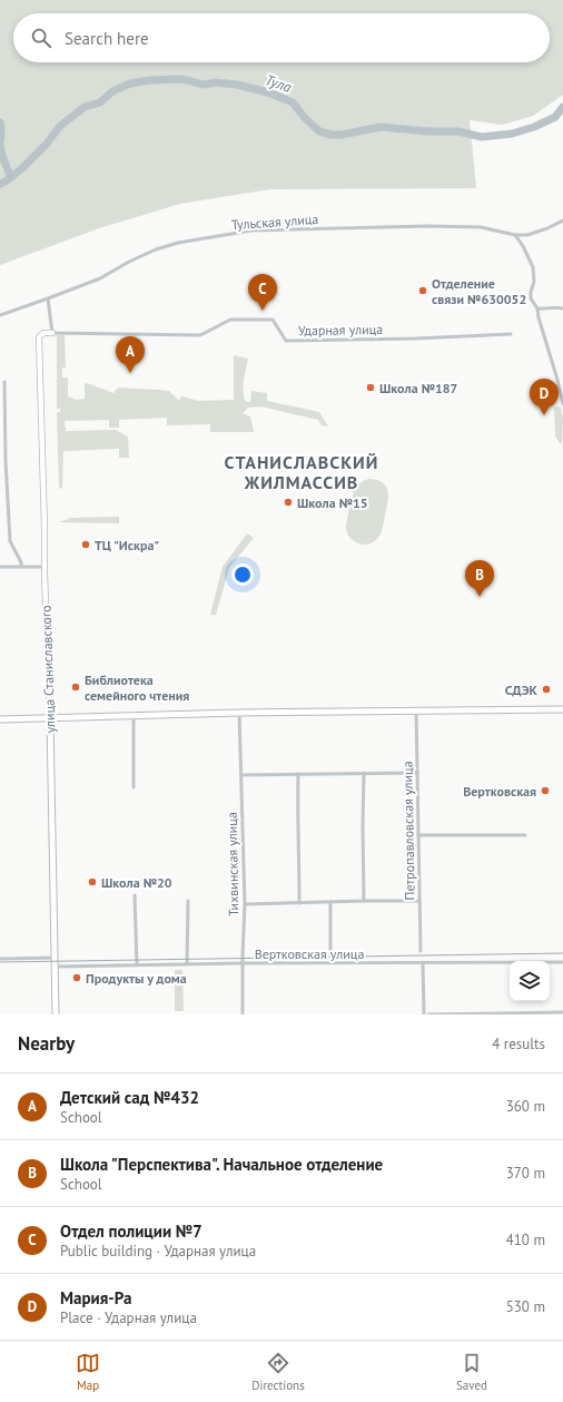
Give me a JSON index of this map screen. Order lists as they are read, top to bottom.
{
  "streets": {
    "main road": ["улица Станиславского"],
    "street": [
      "Тульская улица",
      "Ударная улица",
      "Петропавловская улица",
      "Тихвинская улица",
      "Вертковская улица"
    ]
  },
  "crossings": [
    ["Ударная улица", "улица Станиславского"],
    ["улица Станиславского", "Вертковская улица"],
    ["Тихвинская улица", "Вертковская улица"]
  ],
  "districts": ["СТАНИСЛАВСКИЙ ЖИЛМАССИВ"],
  "water": ["Тула"],
  "places": [
    "Отделение связи №630052",
    "Школа №187",
    "Школа №15",
    "ТЦ \"Искра\"",
    "Библиотека семейного чтения",
    "СДЭК",
    "Вертковская",
    "Школа №20",
    "Продукты у дома"
  ],
  "page": {
    "search": "Search here",
    "pins": [
      "C",
      "A",
      "D",
      "B"
    ],
    "heading": ["Nearby", "4 results"],
    "list": [
      {
        "mark": "A",
        "name": "Детский сад №432",
        "note": "School",
        "value": "360 m"
      },
      {
        "mark": "B",
        "name": "Школа \"Перспектива\". Начальное отделение",
        "note": "School",
        "value": "370 m"
      },
      {
        "mark": "C",
        "name": "Отдел полиции №7",
        "note": "Public building · Ударная улица",
        "value": "410 m"
      },
      {
        "mark": "D",
        "name": "Мария-Ра",
        "note": "Place · Ударная улица",
        "value": "530 m"
      }
    ],
    "nav": ["Map", "Directions", "Saved"]
  }
}
